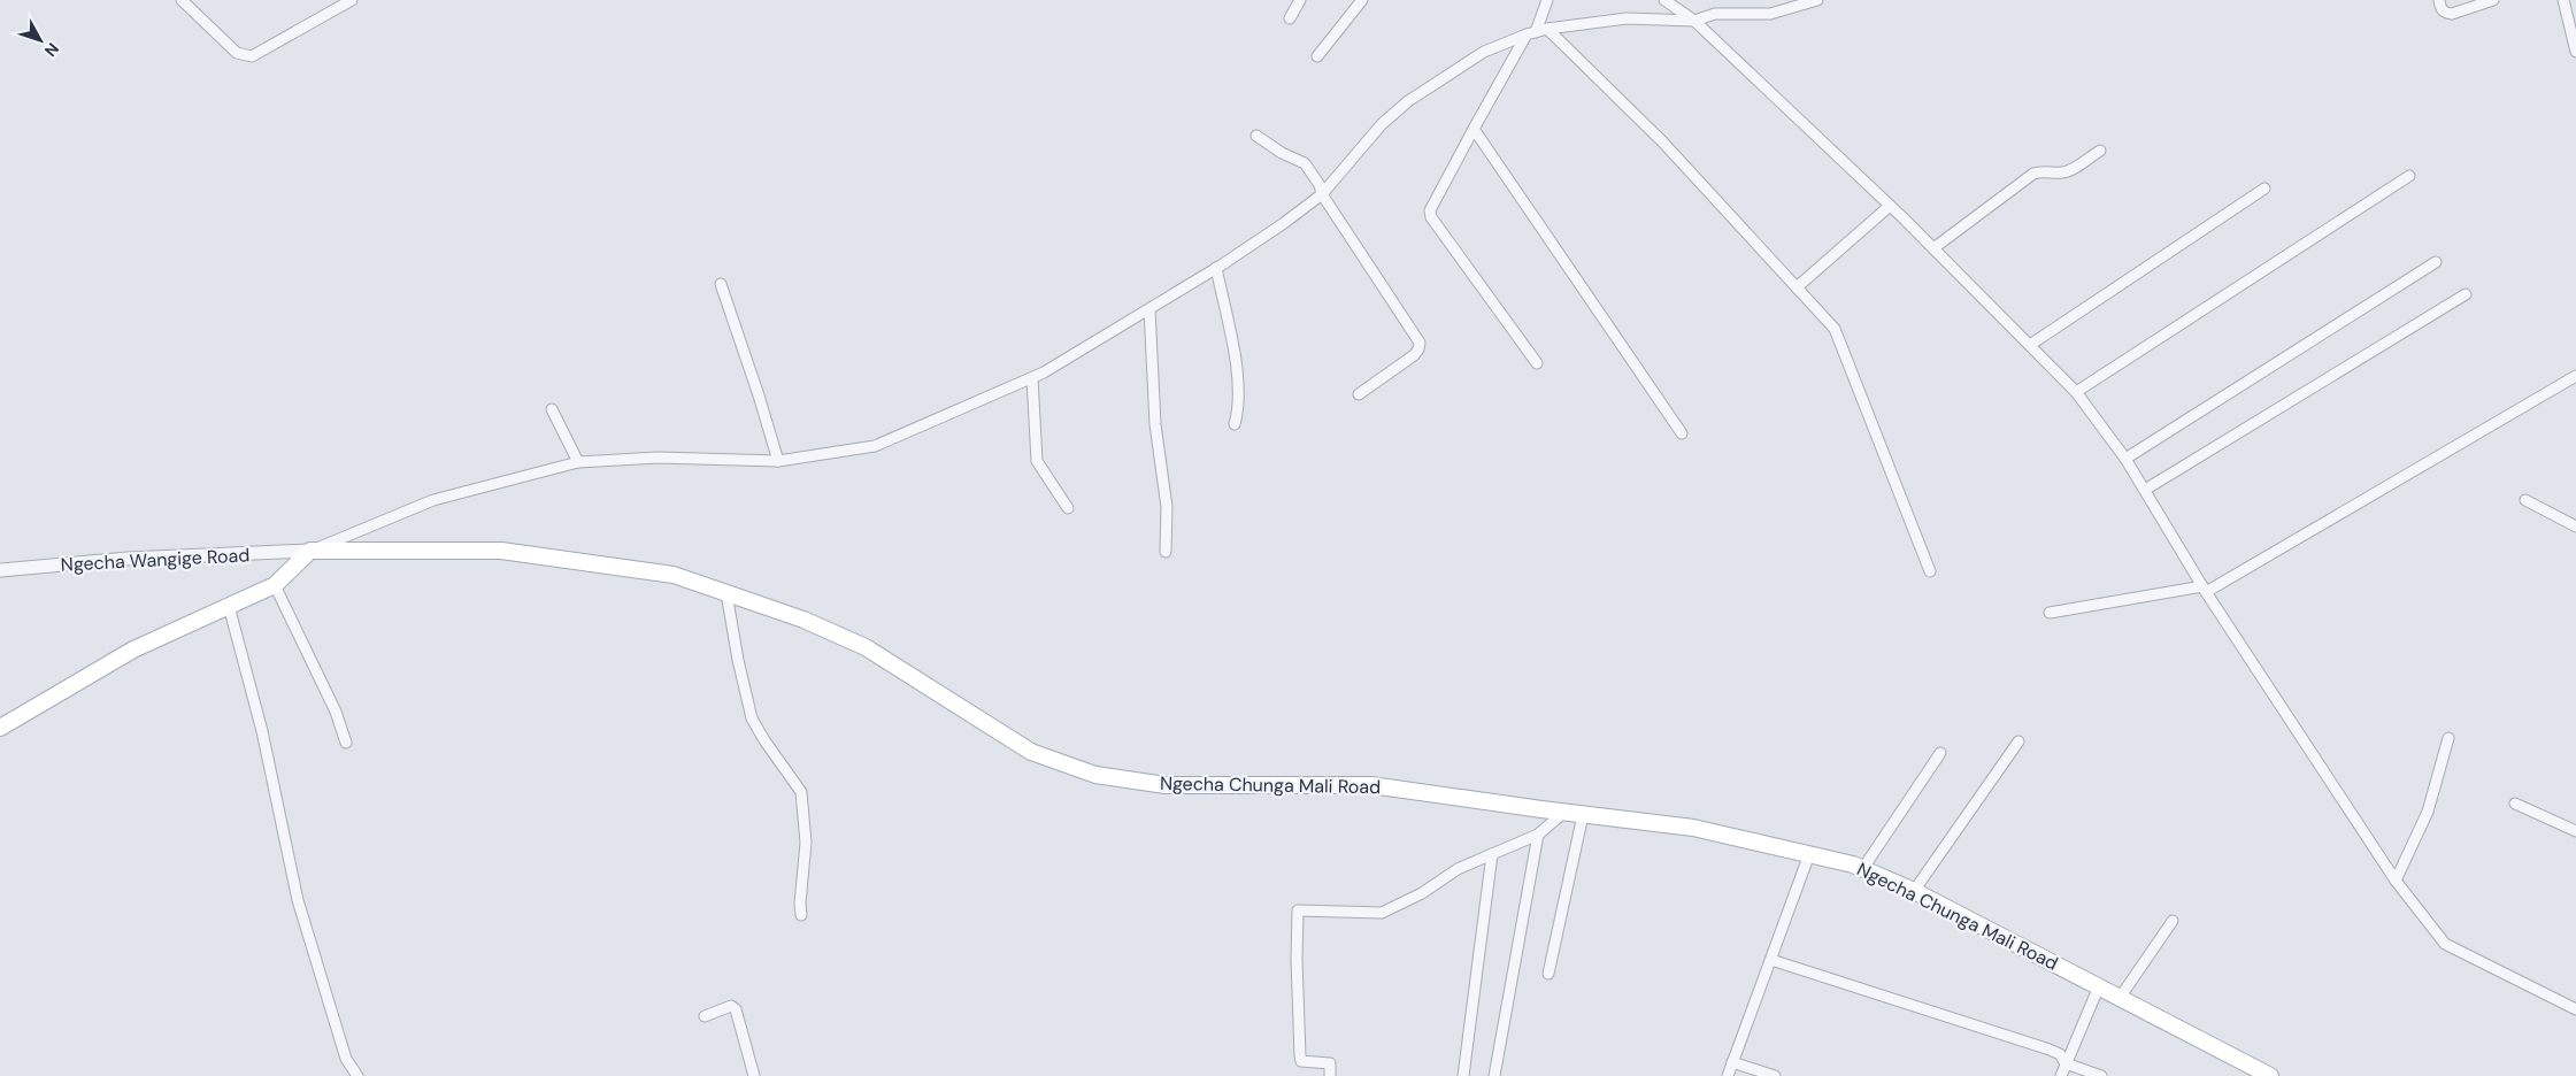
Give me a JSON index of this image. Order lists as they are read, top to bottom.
{
  "streets": {
    "main road": ["Ngecha Chunga Mali Road"],
    "street": ["Ngecha Wangige Road"]
  },
  "crossings": [
    ["Ngecha Wangige Road", "Ngecha Chunga Mali Road"]
  ],
  "north": "bottom right"
}
